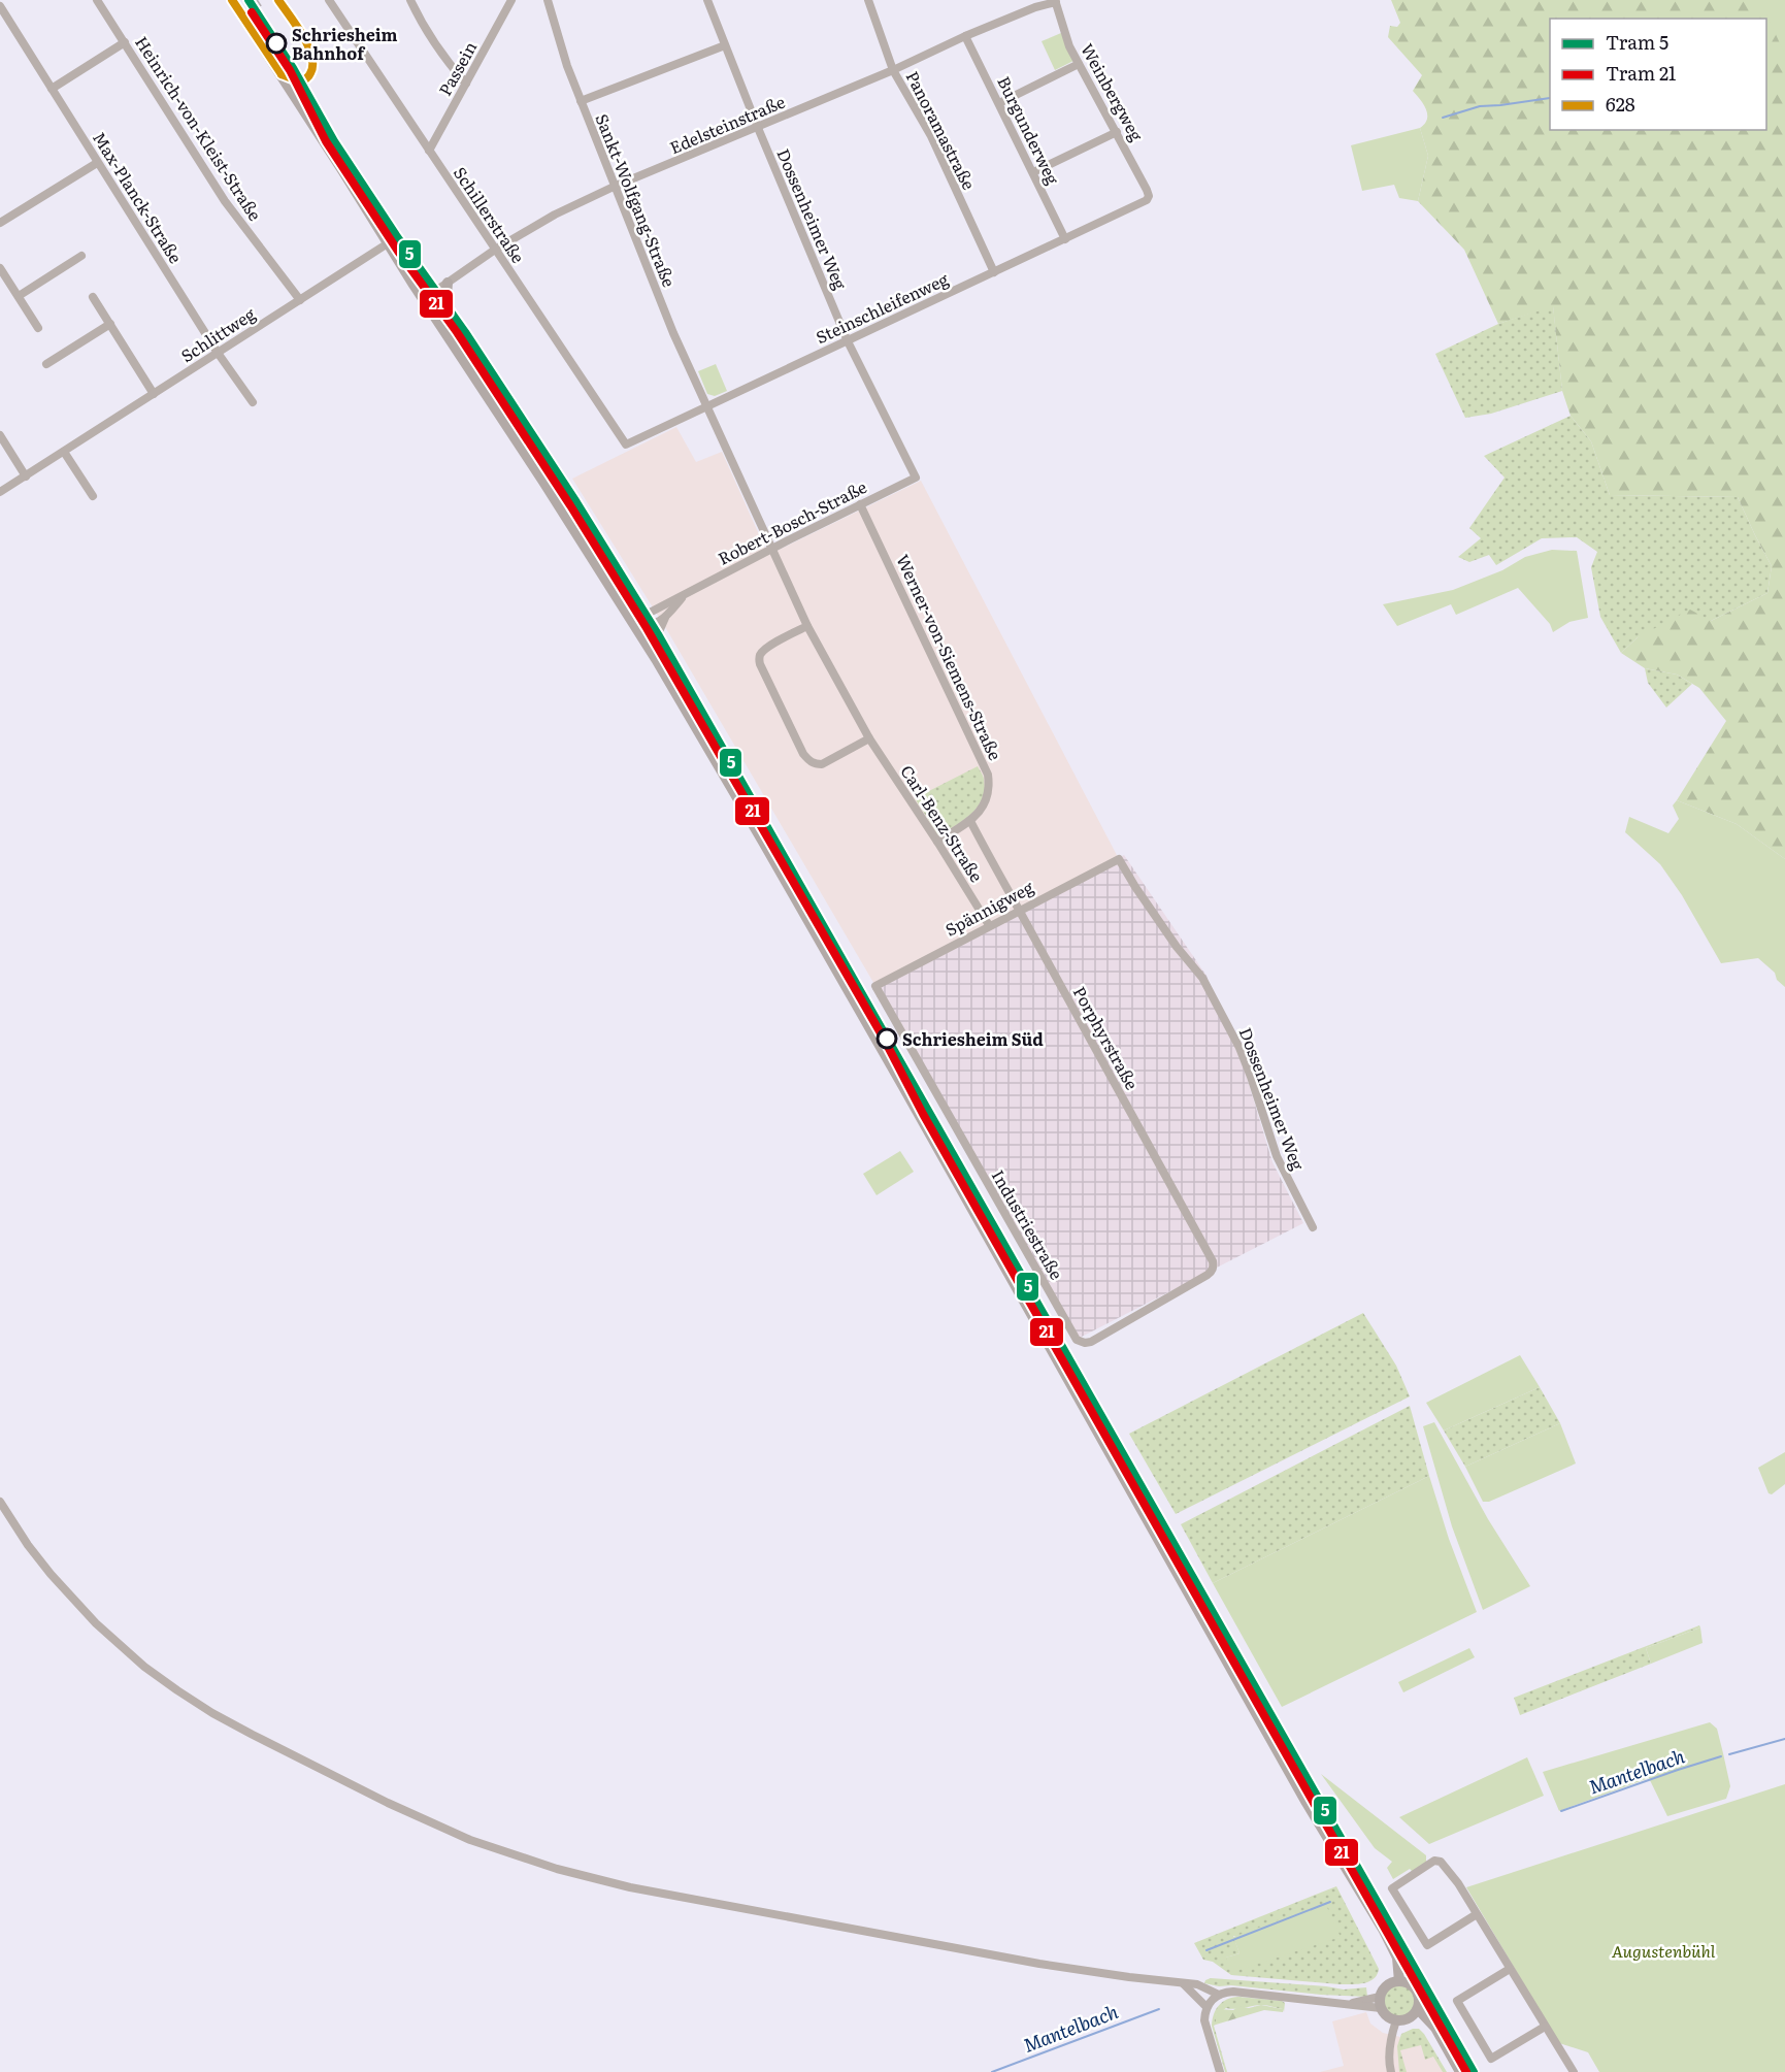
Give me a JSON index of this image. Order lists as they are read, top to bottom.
{
  "streets": {
    "street": [
      "Passein",
      "Weinbergweg",
      "Edelsteinstraße",
      "Heinrich-von-Kleist-Straße",
      "Panoramastraße",
      "Burgunderweg",
      "Max-Planck-Straße",
      "Sankt-Wolfgang-Straße",
      "Schillerstraße",
      "Dossenheimer Weg",
      "Steinschleifenweg",
      "Schlittweg",
      "Robert-Bosch-Straße",
      "Werner-von-Siemens-Straße",
      "Carl-Benz-Straße",
      "Spännigweg",
      "Porphyrstraße",
      "Industriestraße"
    ]
  },
  "crossings": [
    ["Passein", "Schillerstraße"],
    ["Weinbergweg", "Edelsteinstraße"],
    ["Weinbergweg", "Steinschleifenweg"],
    ["Edelsteinstraße", "Panoramastraße"],
    ["Edelsteinstraße", "Burgunderweg"],
    ["Edelsteinstraße", "Sankt-Wolfgang-Straße"],
    ["Edelsteinstraße", "Schillerstraße"],
    ["Edelsteinstraße", "Dossenheimer Weg"],
    ["Heinrich-von-Kleist-Straße", "Schlittweg"],
    ["Panoramastraße", "Steinschleifenweg"],
    ["Burgunderweg", "Steinschleifenweg"],
    ["Max-Planck-Straße", "Schlittweg"],
    ["Sankt-Wolfgang-Straße", "Steinschleifenweg"],
    ["Sankt-Wolfgang-Straße", "Carl-Benz-Straße"],
    ["Schillerstraße", "Steinschleifenweg"],
    ["Dossenheimer Weg", "Steinschleifenweg"],
    ["Dossenheimer Weg", "Robert-Bosch-Straße"],
    ["Dossenheimer Weg", "Spännigweg"],
    ["Steinschleifenweg", "Carl-Benz-Straße"],
    ["Robert-Bosch-Straße", "Werner-von-Siemens-Straße"],
    ["Robert-Bosch-Straße", "Carl-Benz-Straße"],
    ["Werner-von-Siemens-Straße", "Carl-Benz-Straße"],
    ["Werner-von-Siemens-Straße", "Porphyrstraße"],
    ["Carl-Benz-Straße", "Spännigweg"],
    ["Spännigweg", "Porphyrstraße"],
    ["Spännigweg", "Industriestraße"],
    ["Porphyrstraße", "Industriestraße"]
  ],
  "water": ["Mantelbach"],
  "parks": ["Augustenbühl"],
  "places": ["Schriesheim Bahnhof", "Schriesheim Süd"],
  "lines": ["tram line 5", "transit line 628", "tram line 21"],
  "legend": ["Tram 5", "Tram 21", "628"]
}
